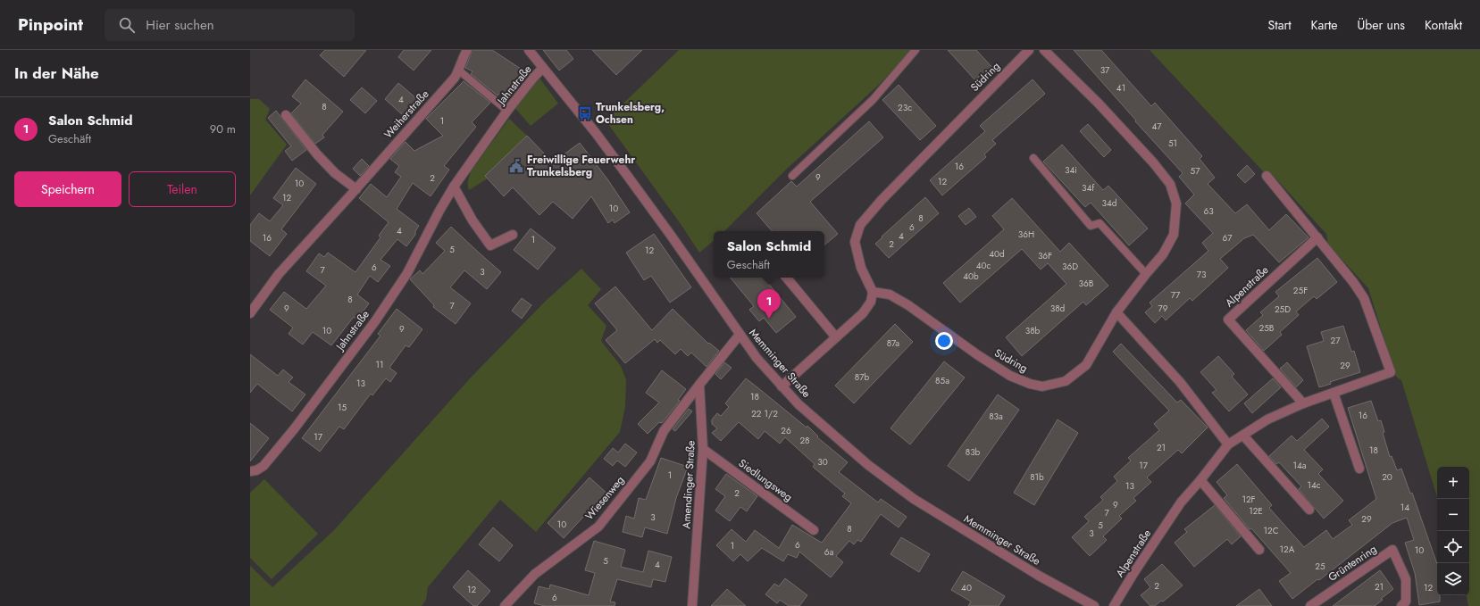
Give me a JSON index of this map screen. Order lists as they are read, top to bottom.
{
  "streets": {
    "street": [
      "Südring",
      "Jahnstraße",
      "Weiherstraße",
      "Alpenstraße",
      "Memminger Straße",
      "Siedlungsweg",
      "Amendinger Straße",
      "Wiesenweg",
      "Grüntenring"
    ]
  },
  "crossings": [
    ["Jahnstraße", "Memminger Straße"],
    ["Siedlungsweg", "Amendinger Straße"],
    ["Amendinger Straße", "Wiesenweg"]
  ],
  "places": {
    "bus stop": ["Trunkelsberg, Ochsen"],
    "public building": ["Freiwillige Feuerwehr Trunkelsberg"]
  },
  "house_numbers": [
    "37",
    "41",
    "4",
    "8",
    "23c",
    "1",
    "47",
    "51",
    "16",
    "34i",
    "57",
    "9",
    "2",
    "12",
    "10",
    "34f",
    "12",
    "34d",
    "10",
    "63",
    "8",
    "6",
    "4",
    "36H",
    "4",
    "16",
    "67",
    "1",
    "2",
    "5",
    "12",
    "40d",
    "36F",
    "40c",
    "36D",
    "6",
    "7",
    "3",
    "73",
    "40b",
    "36B",
    "25F",
    "77",
    "8",
    "7",
    "9",
    "38d",
    "79",
    "25D",
    "25B",
    "9",
    "10",
    "38b",
    "27",
    "87a",
    "11",
    "29",
    "87b",
    "85a",
    "13",
    "18",
    "15",
    "22 1/2",
    "16",
    "83a",
    "26",
    "17",
    "28",
    "21",
    "18",
    "83b",
    "30",
    "17",
    "14a",
    "1",
    "81b",
    "20",
    "14c",
    "13",
    "2",
    "12F",
    "9",
    "14",
    "12E",
    "7",
    "3",
    "29",
    "10",
    "5",
    "8",
    "12C",
    "3",
    "6",
    "1",
    "12A",
    "10",
    "6a",
    "5",
    "4",
    "25",
    "2",
    "21",
    "40",
    "12",
    "12",
    "6"
  ],
  "page": {
    "header": "Pinpoint",
    "search": "Hier suchen",
    "nav": [
      "Start",
      "Karte",
      "Über uns",
      "Kontakt"
    ],
    "heading": "In der Nähe",
    "list": [
      {
        "mark": "1",
        "name": "Salon Schmid",
        "note": "Geschäft",
        "value": "90 m"
      }
    ],
    "buttons": ["Speichern", "Teilen"],
    "popup": ["Salon Schmid", "Geschäft"],
    "pins": "1",
    "map_buttons": ["+", "−"]
  }
}
